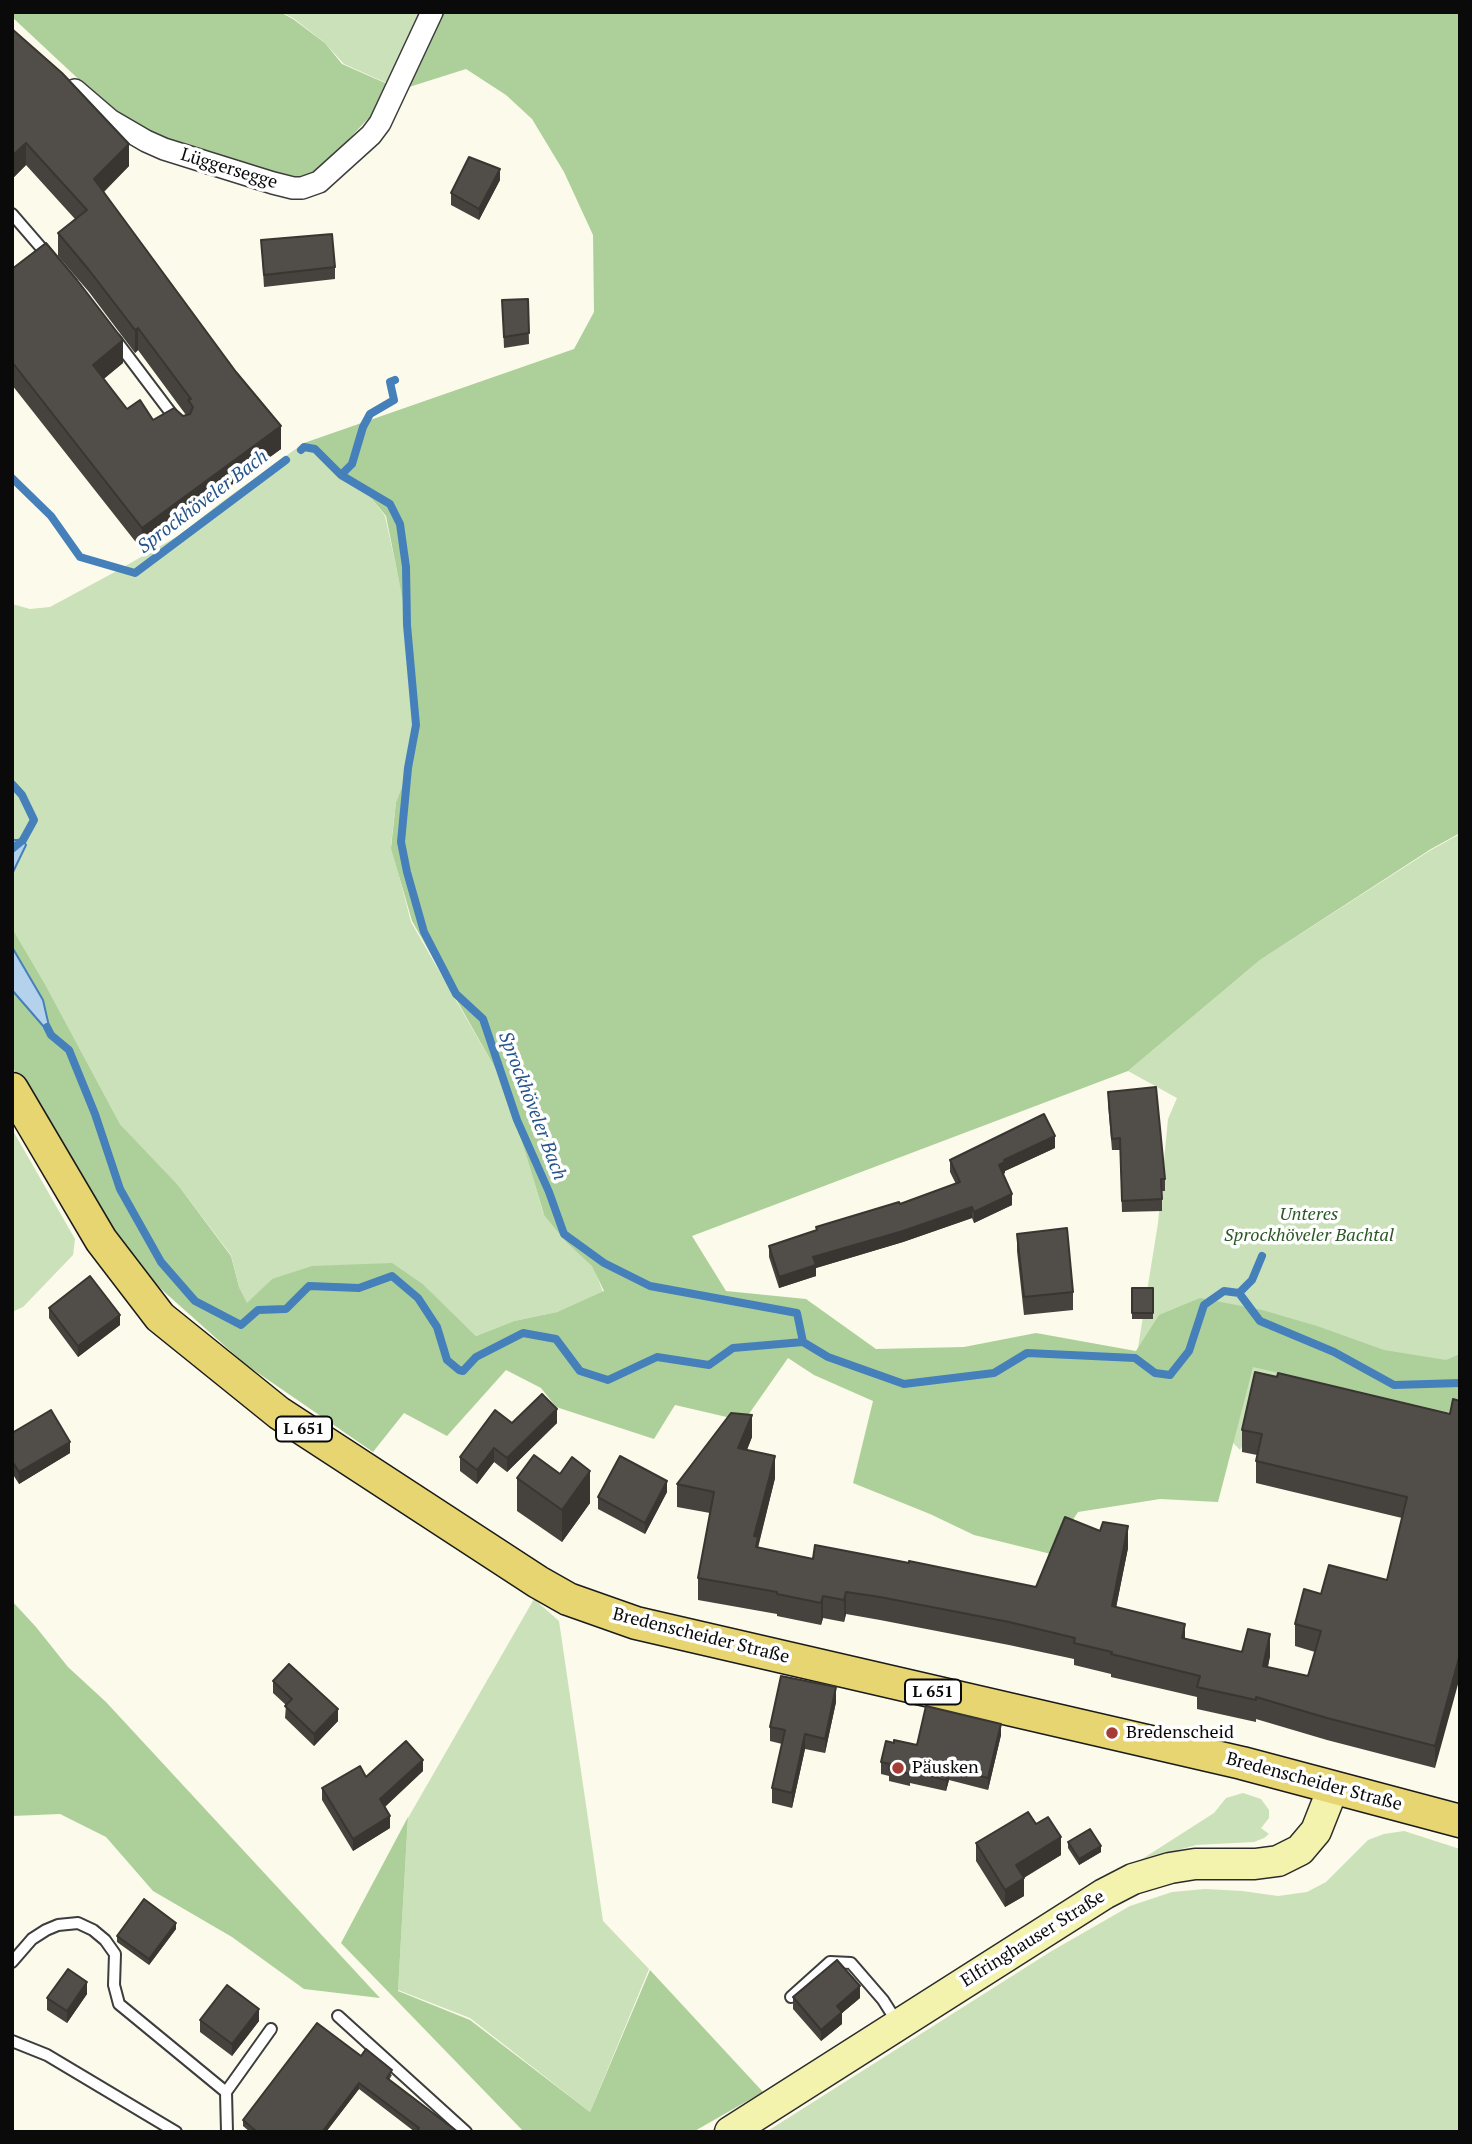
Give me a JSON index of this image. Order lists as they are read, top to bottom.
{
  "streets": {
    "main road": ["L 651", "Bredenscheider Straße", "Elfringhauser Straße"],
    "street": ["Lüggersegge"]
  },
  "crossings": [
    ["Bredenscheider Straße", "Elfringhauser Straße"]
  ],
  "water": ["Sprockhöveler Bach"],
  "parks": ["Unteres Sprockhöveler Bachtal"],
  "places": ["Bredenscheid", "Päusken"]
}
